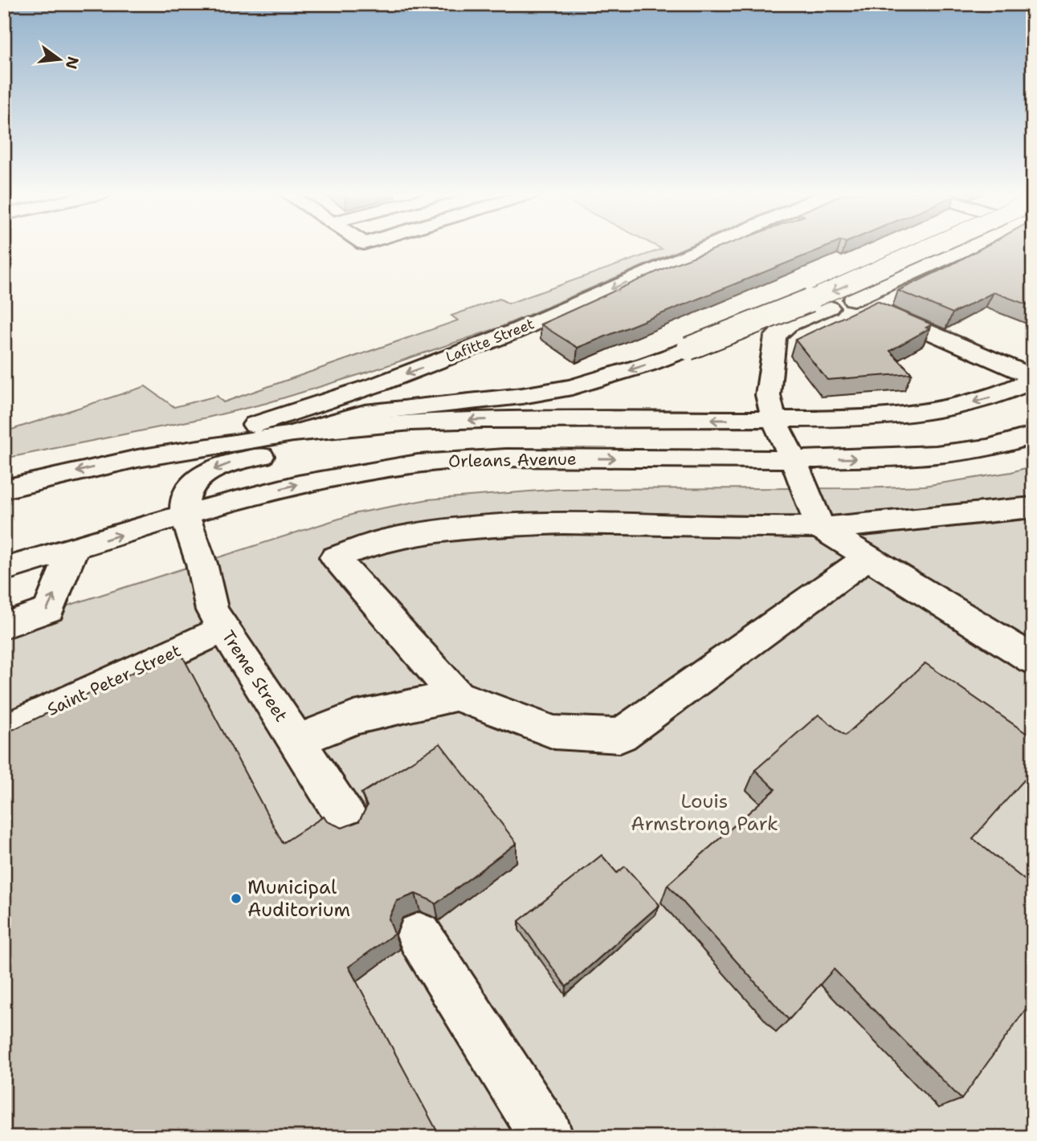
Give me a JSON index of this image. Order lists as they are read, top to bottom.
{
  "streets": {
    "main road": [
      "Lafitte Street",
      "Orleans Avenue",
      "Treme Street",
      "Saint Peter Street"
    ]
  },
  "crossings": [
    ["Orleans Avenue", "Treme Street"],
    ["Treme Street", "Saint Peter Street"]
  ],
  "parks": ["Louis Armstrong Park"],
  "places": ["Municipal Auditorium"],
  "north": "right"
}
